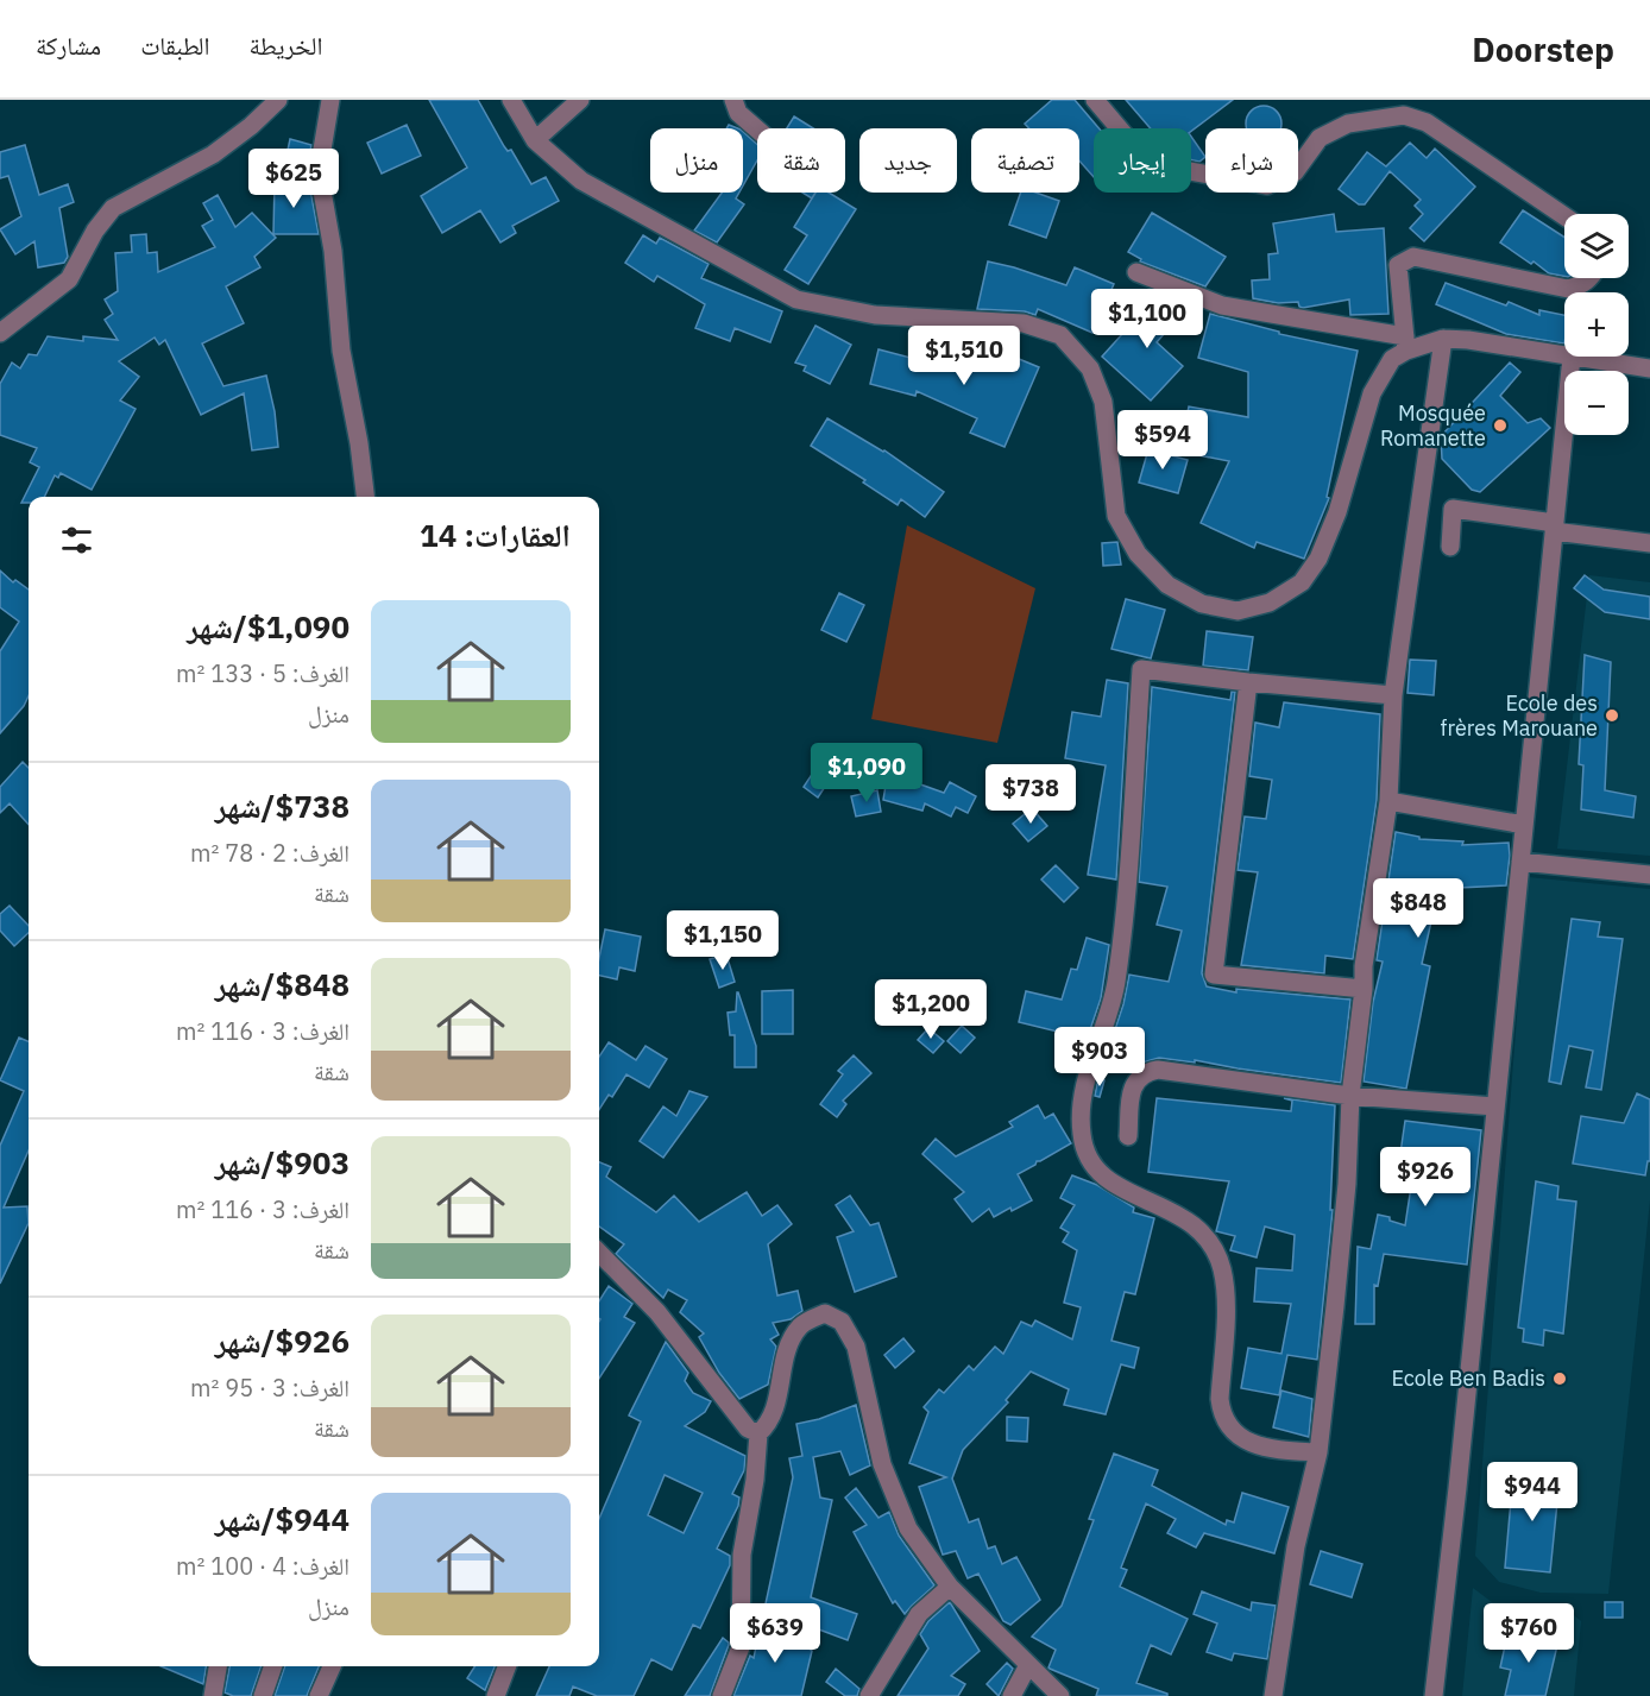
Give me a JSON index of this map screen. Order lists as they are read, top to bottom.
{
  "places": ["Mosquée Romanette", "Ecole des frères Marouane", "Ecole Ben Badis"],
  "page": {
    "header": "Doorstep",
    "nav": ["الخريطة", "الطبقات", "مشاركة"],
    "chip": [
      "شراء",
      "إيجار",
      "تصفية",
      "جديد",
      "شقة",
      "منزل"
    ],
    "price": [
      "$625",
      "$1,100",
      "$1,510",
      "$594",
      "$1,090",
      "$738",
      "$848",
      "$1,150",
      "$1,200",
      "$903",
      "$926",
      "$944",
      "$639",
      "$760"
    ],
    "map_buttons": ["+", "−"],
    "heading": "العقارات: 14",
    "list": [
      {
        "name": "$1,090/شهر",
        "note": "الغرف: 5 · 133 m² · منزل"
      },
      {
        "name": "$738/شهر",
        "note": "الغرف: 2 · 78 m² · شقة"
      },
      {
        "name": "$848/شهر",
        "note": "الغرف: 3 · 116 m² · شقة"
      },
      {
        "name": "$903/شهر",
        "note": "الغرف: 3 · 116 m² · شقة"
      },
      {
        "name": "$926/شهر",
        "note": "الغرف: 3 · 95 m² · شقة"
      },
      {
        "name": "$944/شهر",
        "note": "الغرف: 4 · 100 m² · منزل"
      }
    ]
  }
}
